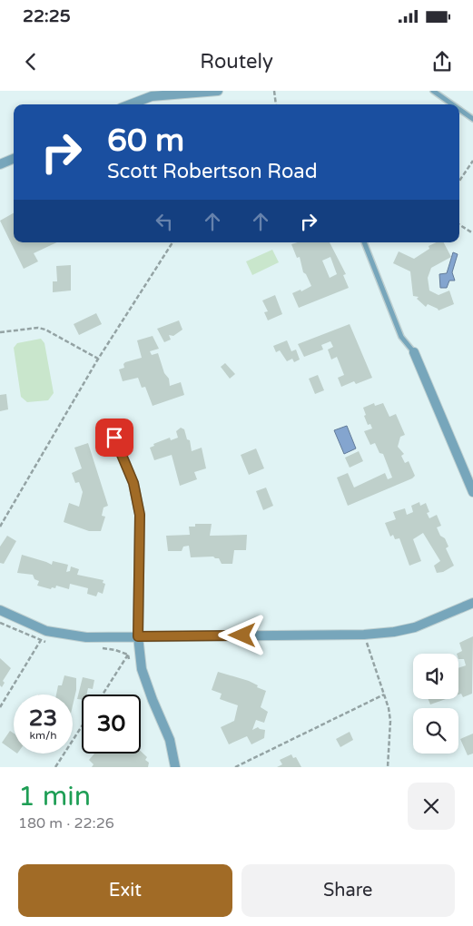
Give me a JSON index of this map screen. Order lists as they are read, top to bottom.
{
  "page": {
    "status": "22:25",
    "header": "Routely",
    "turn": ["60 m", "Scott Robertson Road"],
    "speed": "23 km/h",
    "limit": "30",
    "heading": ["1 min", "180 m · 22:26"],
    "buttons": ["Exit", "Share"]
  }
}
